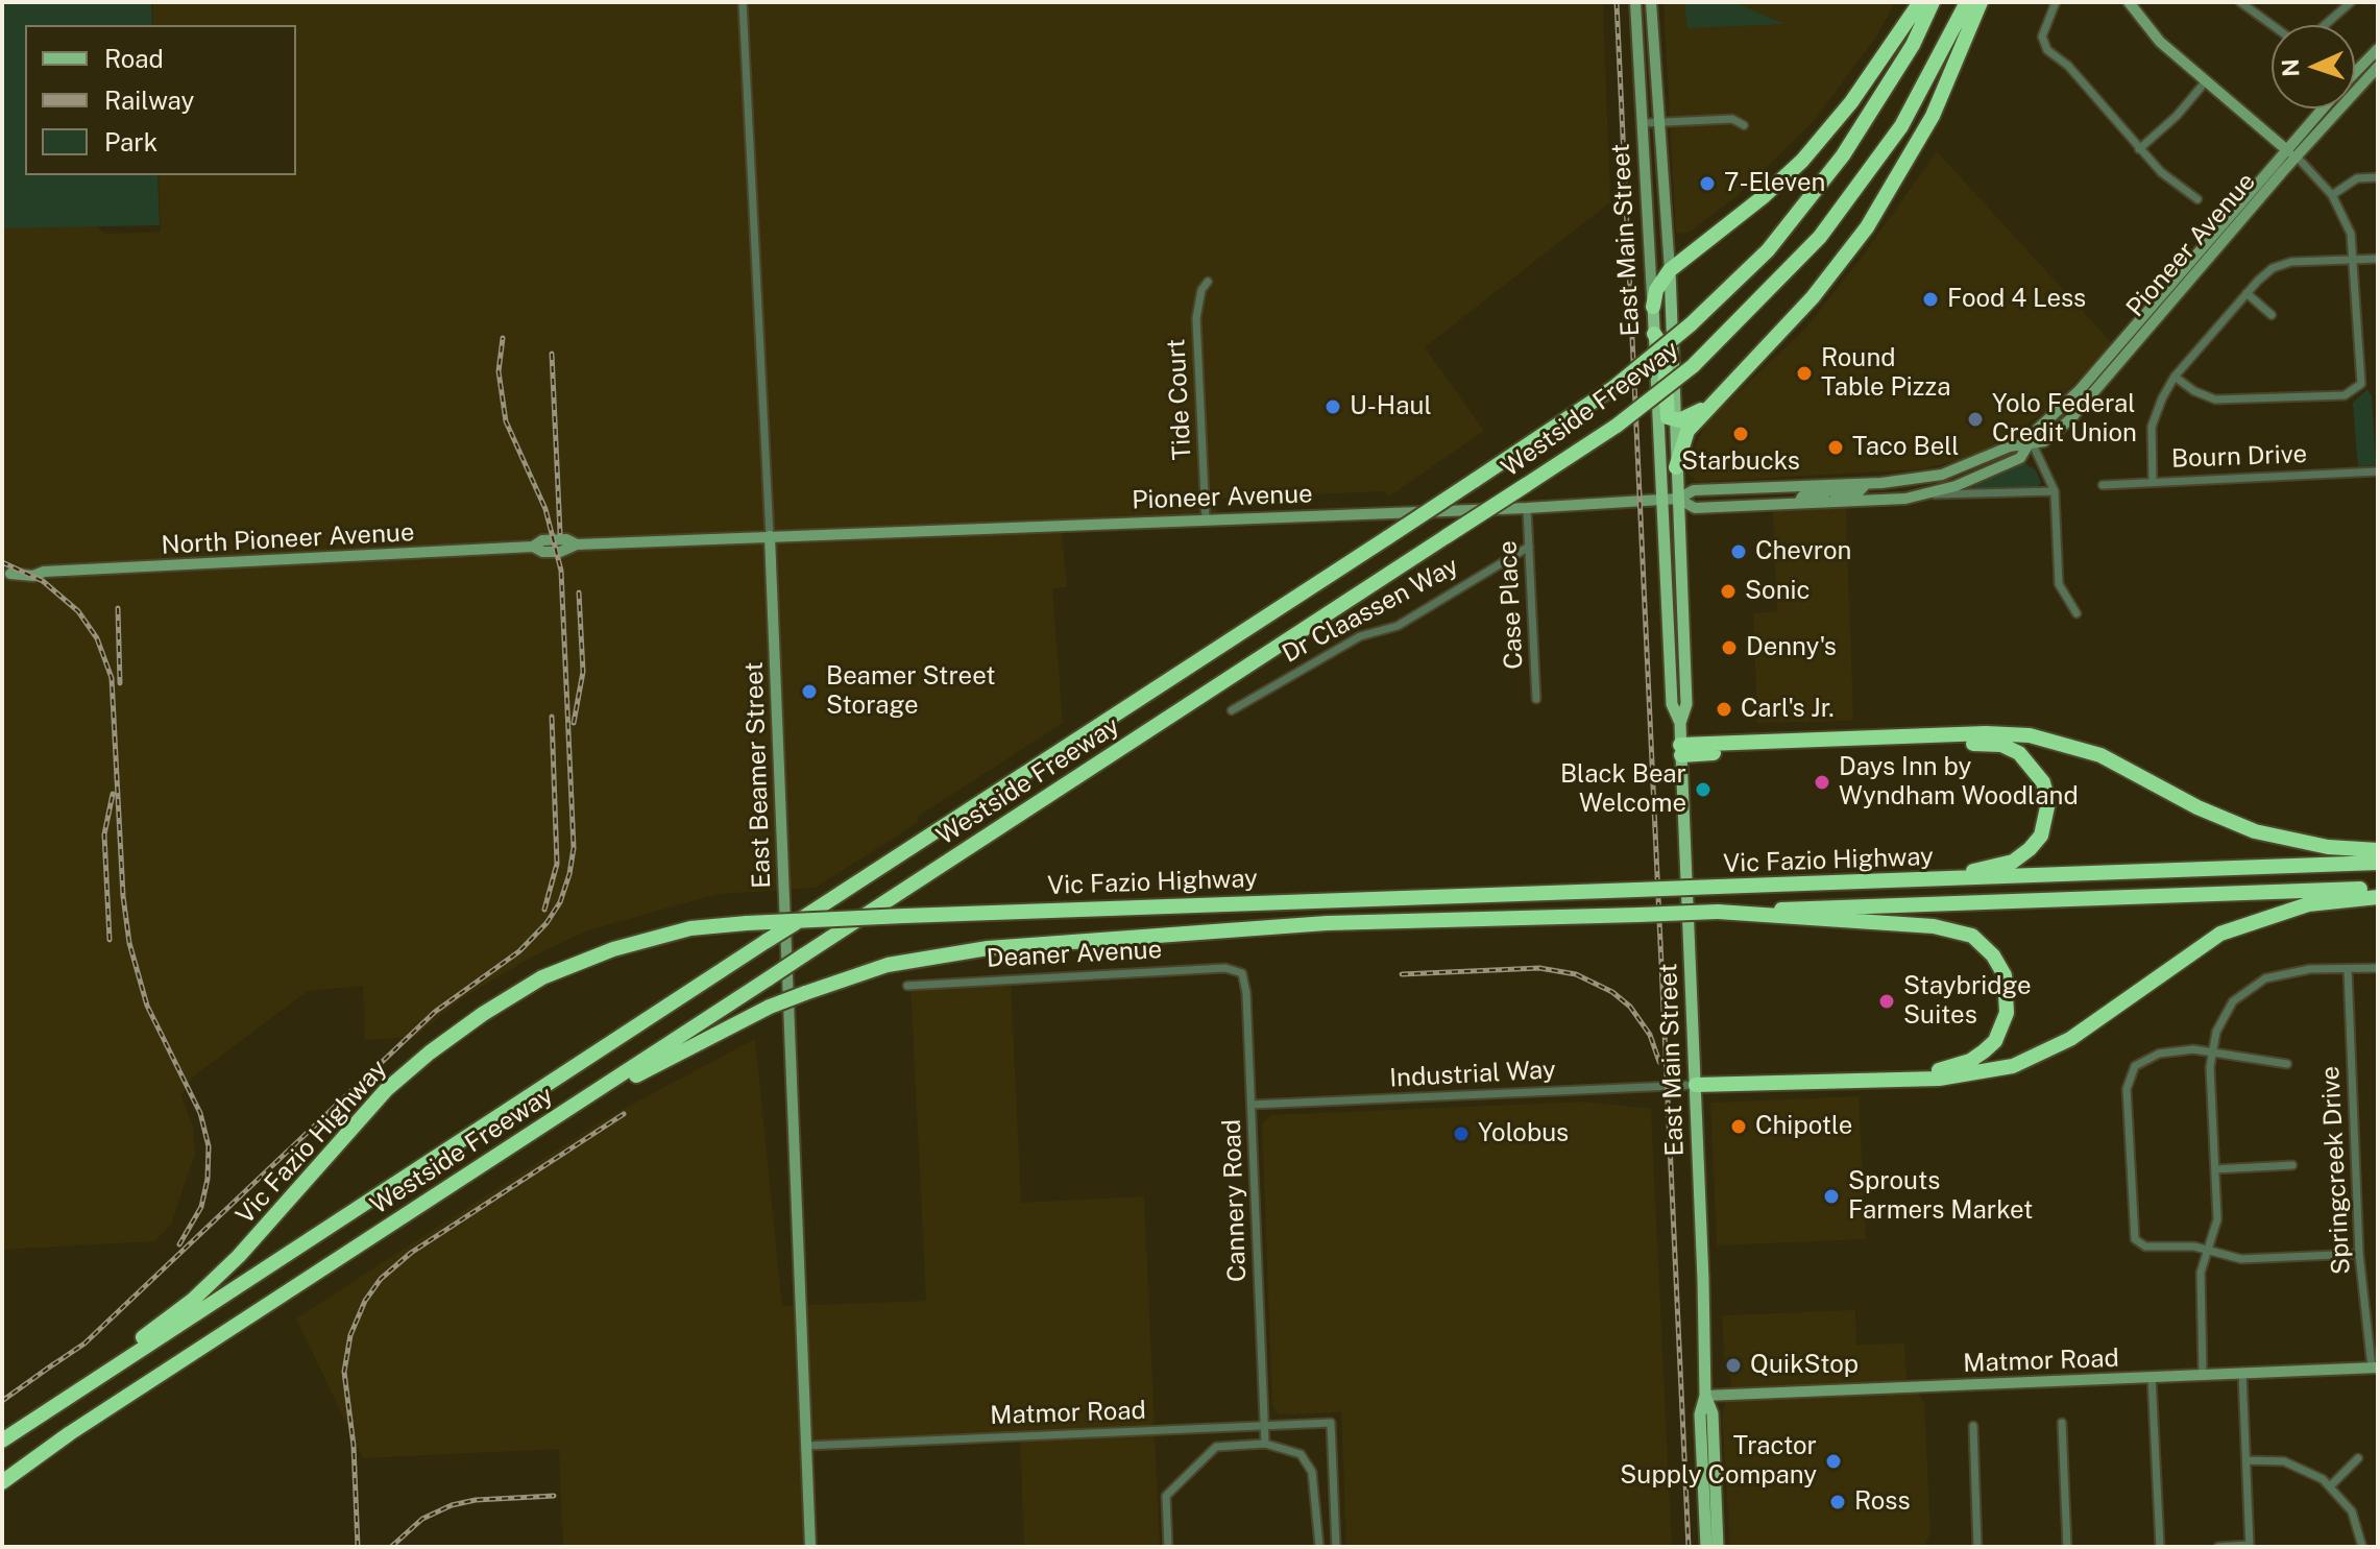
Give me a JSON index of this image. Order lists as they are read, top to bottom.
{
  "streets": {
    "highway": ["Westside Freeway", "Vic Fazio Highway"],
    "main road": ["East Main Street"],
    "street": [
      "Pioneer Avenue",
      "Tide Court",
      "Bourn Drive",
      "North Pioneer Avenue",
      "Case Place",
      "Dr Claassen Way",
      "East Beamer Street",
      "Deaner Avenue",
      "Industrial Way",
      "Springcreek Drive",
      "Cannery Road",
      "Matmor Road"
    ]
  },
  "crossings": [
    ["East Main Street", "Pioneer Avenue"],
    ["East Main Street", "Industrial Way"],
    ["East Main Street", "Matmor Road"],
    ["Pioneer Avenue", "Tide Court"],
    ["Pioneer Avenue", "North Pioneer Avenue"],
    ["Pioneer Avenue", "Case Place"],
    ["Pioneer Avenue", "East Beamer Street"],
    ["Westside Freeway", "Vic Fazio Highway"],
    ["North Pioneer Avenue", "East Beamer Street"],
    ["Case Place", "Dr Claassen Way"],
    ["East Beamer Street", "Matmor Road"],
    ["Deaner Avenue", "Cannery Road"],
    ["Industrial Way", "Cannery Road"],
    ["Springcreek Drive", "Matmor Road"],
    ["Cannery Road", "Matmor Road"]
  ],
  "places": [
    "7-Eleven",
    "Food 4 Less",
    "Round Table Pizza",
    "U-Haul",
    "Yolo Federal Credit Union",
    "Starbucks",
    "Taco Bell",
    "Chevron",
    "Sonic",
    "Denny's",
    "Beamer Street Storage",
    "Carl's Jr.",
    "Days Inn by Wyndham Woodland",
    "Black Bear Welcome",
    "Staybridge Suites",
    "Chipotle",
    "Yolobus",
    "Sprouts Farmers Market",
    "QuikStop",
    "Tractor Supply Company",
    "Ross"
  ],
  "legend": ["Road", "Railway", "Park"],
  "north": "left"
}
